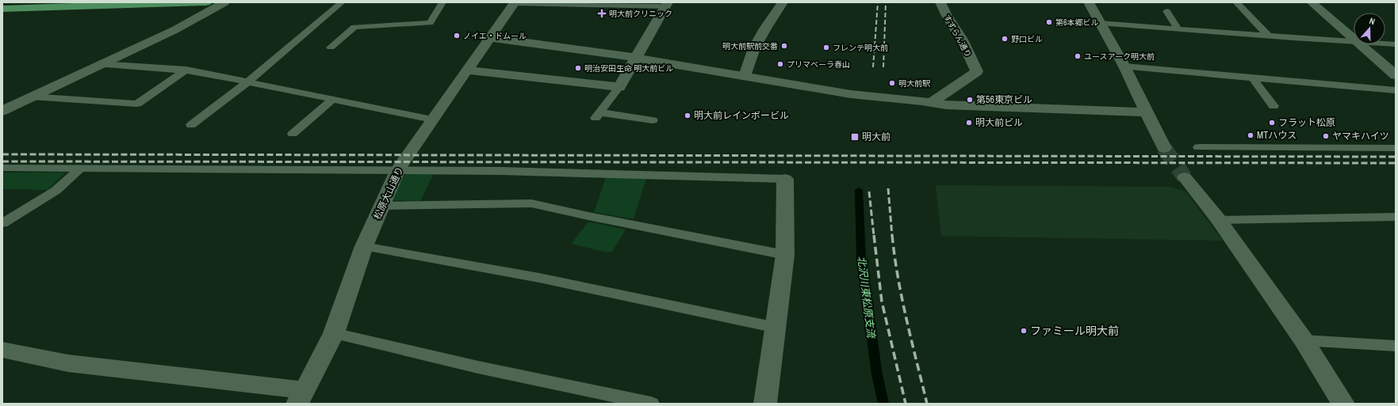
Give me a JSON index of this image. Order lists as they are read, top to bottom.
{
  "streets": {
    "street": ["すずらん通り", "松原大山通り"]
  },
  "water": ["北沢川東松原支流"],
  "places": {
    "health": ["明大前クリニック"],
    "other": [
      "第6本郷ビル",
      "ノイエ・ドムール",
      "野口ビル",
      "明大前駅前交番",
      "フレンテ明大前",
      "ユースアーク明大前",
      "プリマベーラ春山",
      "明治安田生命 明大前ビル",
      "明大前駅",
      "第56東京ビル",
      "明大前レインボービル",
      "明大前ビル",
      "フラット松原",
      "MTハウス",
      "ヤマキハイツ",
      "ファミール明大前"
    ],
    "transit": ["明大前"]
  },
  "north": "top"
}
